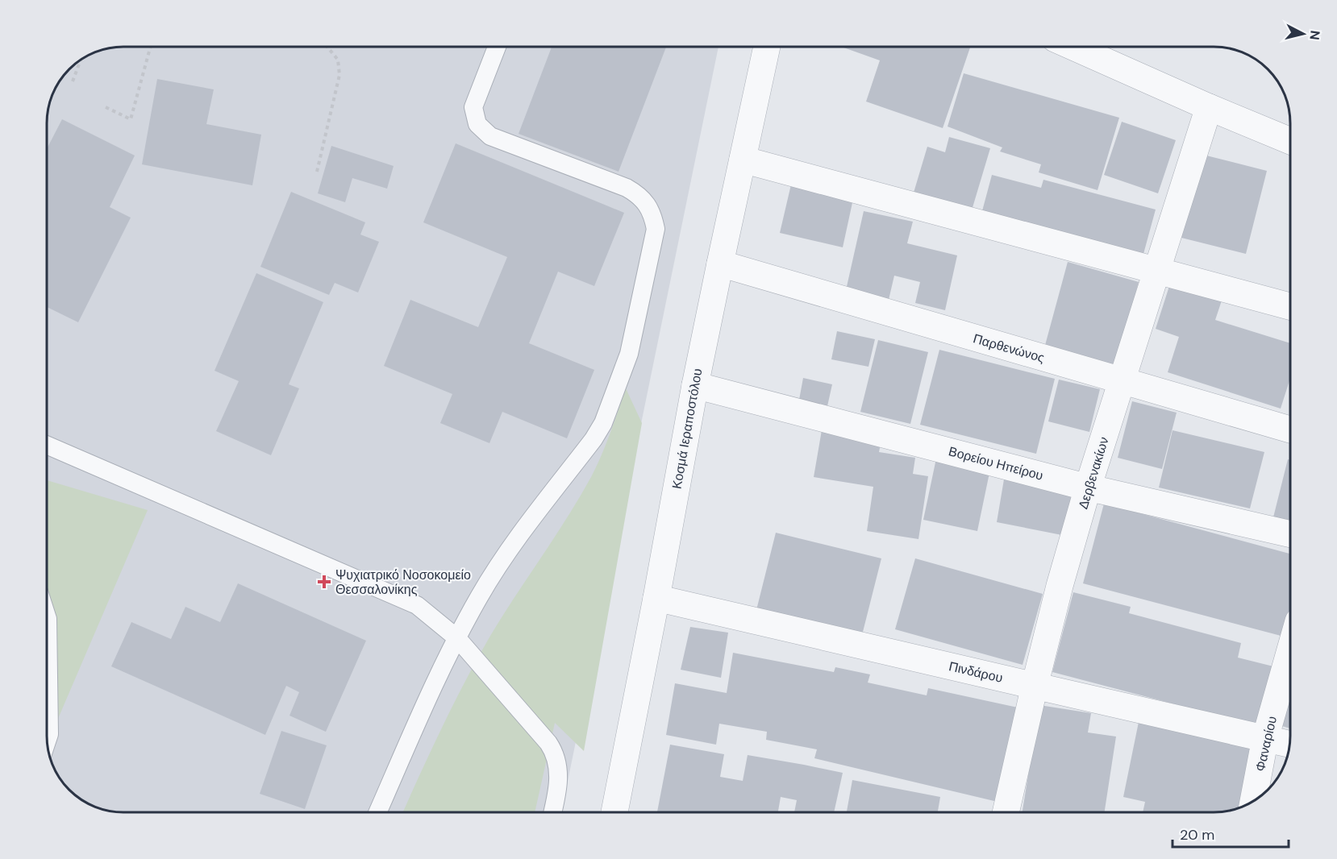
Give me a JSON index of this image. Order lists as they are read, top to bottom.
{
  "streets": {
    "street": [
      "Παρθενώνος",
      "Κοσμά Ιεραποστόλου",
      "Βορείου Ηπείρου",
      "Δερβενακίων",
      "Πινδάρου",
      "Φαναρίου"
    ]
  },
  "crossings": [
    ["Παρθενώνος", "Κοσμά Ιεραποστόλου"],
    ["Παρθενώνος", "Δερβενακίων"],
    ["Κοσμά Ιεραποστόλου", "Βορείου Ηπείρου"],
    ["Κοσμά Ιεραποστόλου", "Πινδάρου"],
    ["Βορείου Ηπείρου", "Δερβενακίων"],
    ["Δερβενακίων", "Πινδάρου"],
    ["Πινδάρου", "Φαναρίου"]
  ],
  "places": {
    "health": ["Ψυχιατρικό Νοσοκομείο Θεσσαλονίκης"]
  },
  "scale_bar": "20 m",
  "north": "right"
}
